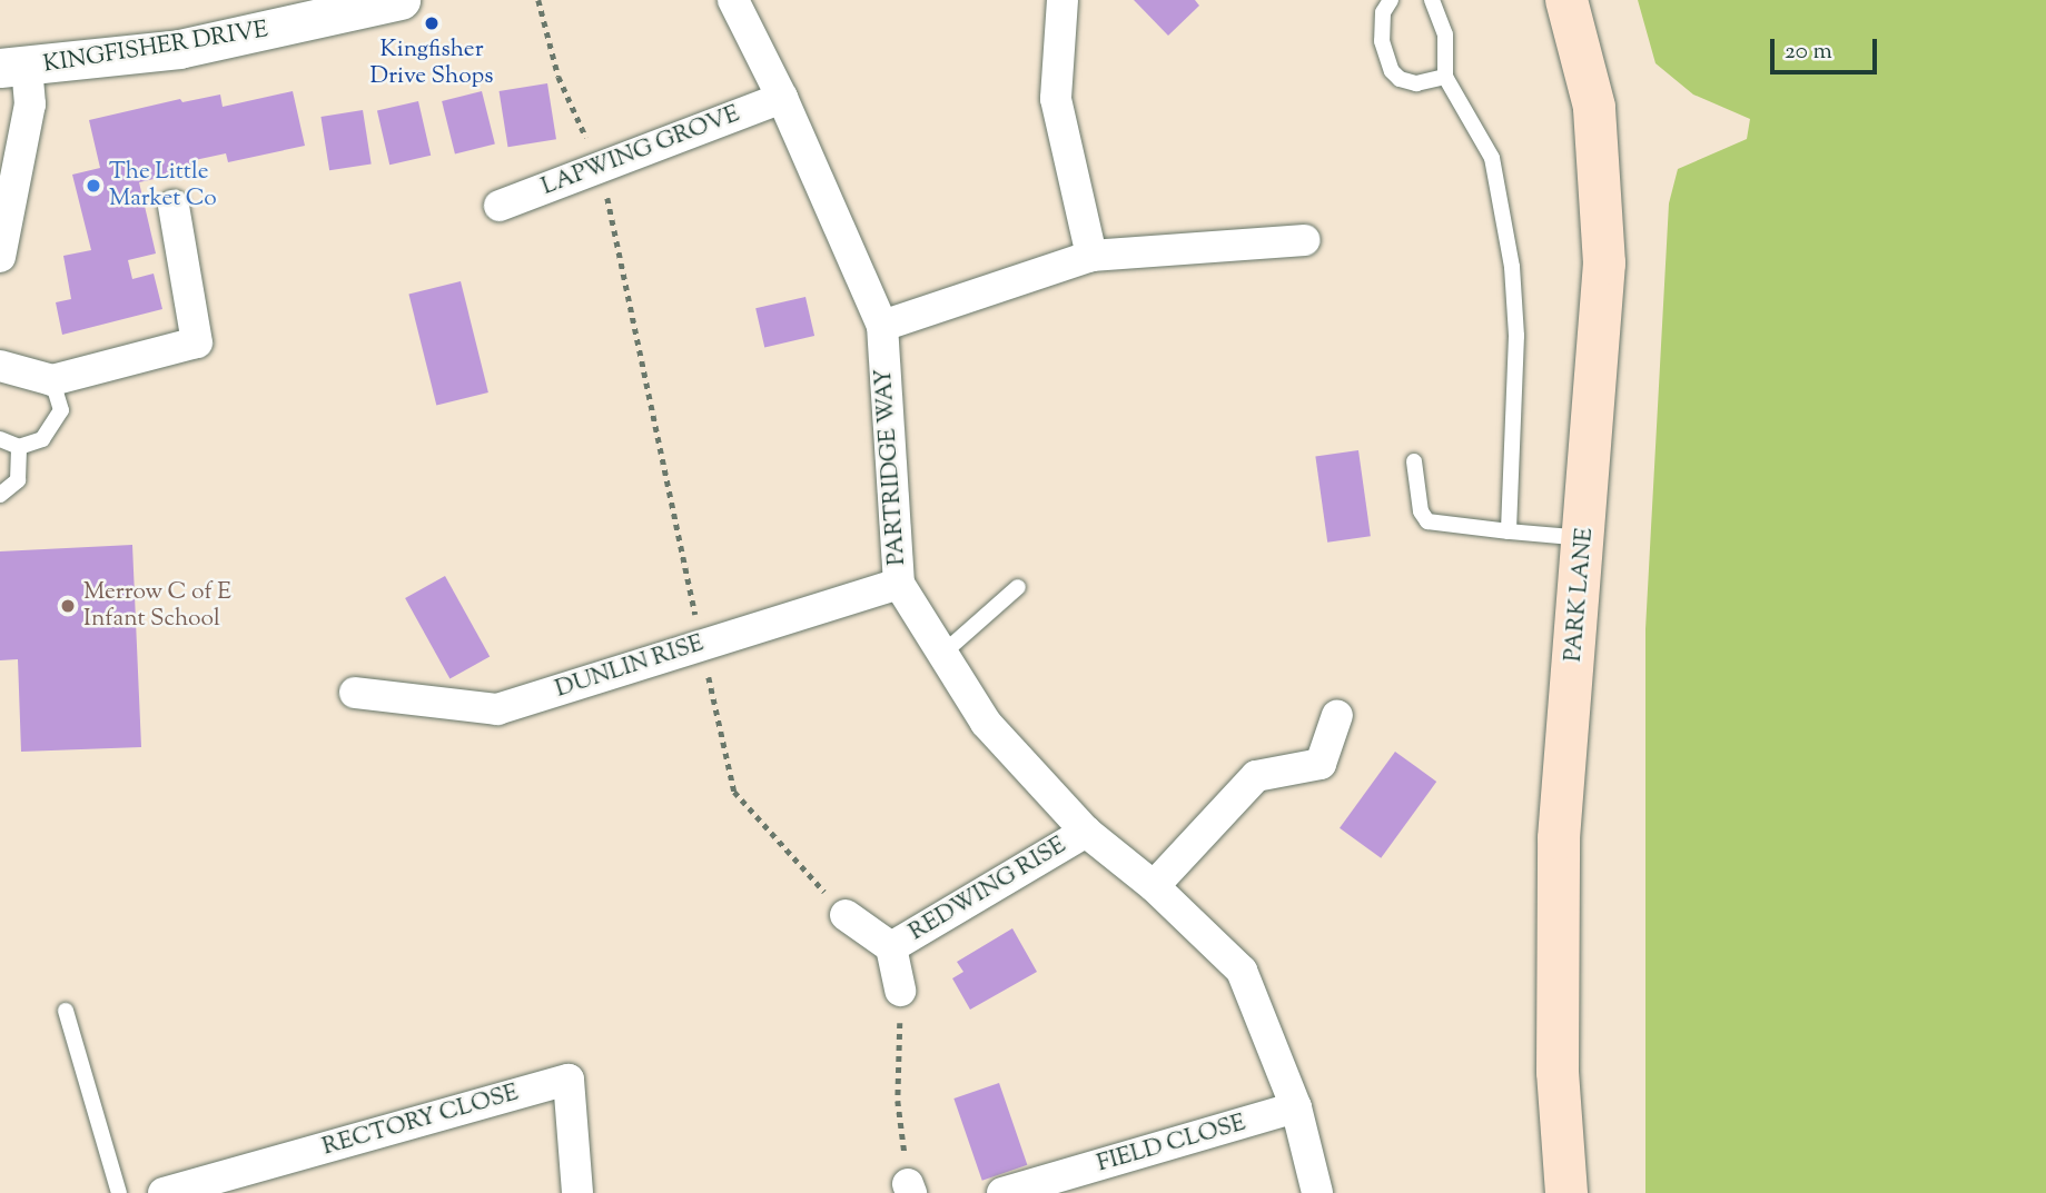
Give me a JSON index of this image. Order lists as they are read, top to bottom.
{
  "streets": {
    "main road": ["PARK LANE"],
    "street": [
      "KINGFISHER DRIVE",
      "LAPWING GROVE",
      "PARTRIDGE WAY",
      "DUNLIN RISE",
      "REDWING RISE",
      "RECTORY CLOSE",
      "FIELD CLOSE"
    ]
  },
  "crossings": [
    ["LAPWING GROVE", "PARTRIDGE WAY"],
    ["PARTRIDGE WAY", "DUNLIN RISE"],
    ["PARTRIDGE WAY", "REDWING RISE"],
    ["PARTRIDGE WAY", "FIELD CLOSE"]
  ],
  "places": ["Kingfisher Drive Shops", "The Little Market Co", "Merrow C of E Infant School"],
  "scale_bar": "20 m"
}
